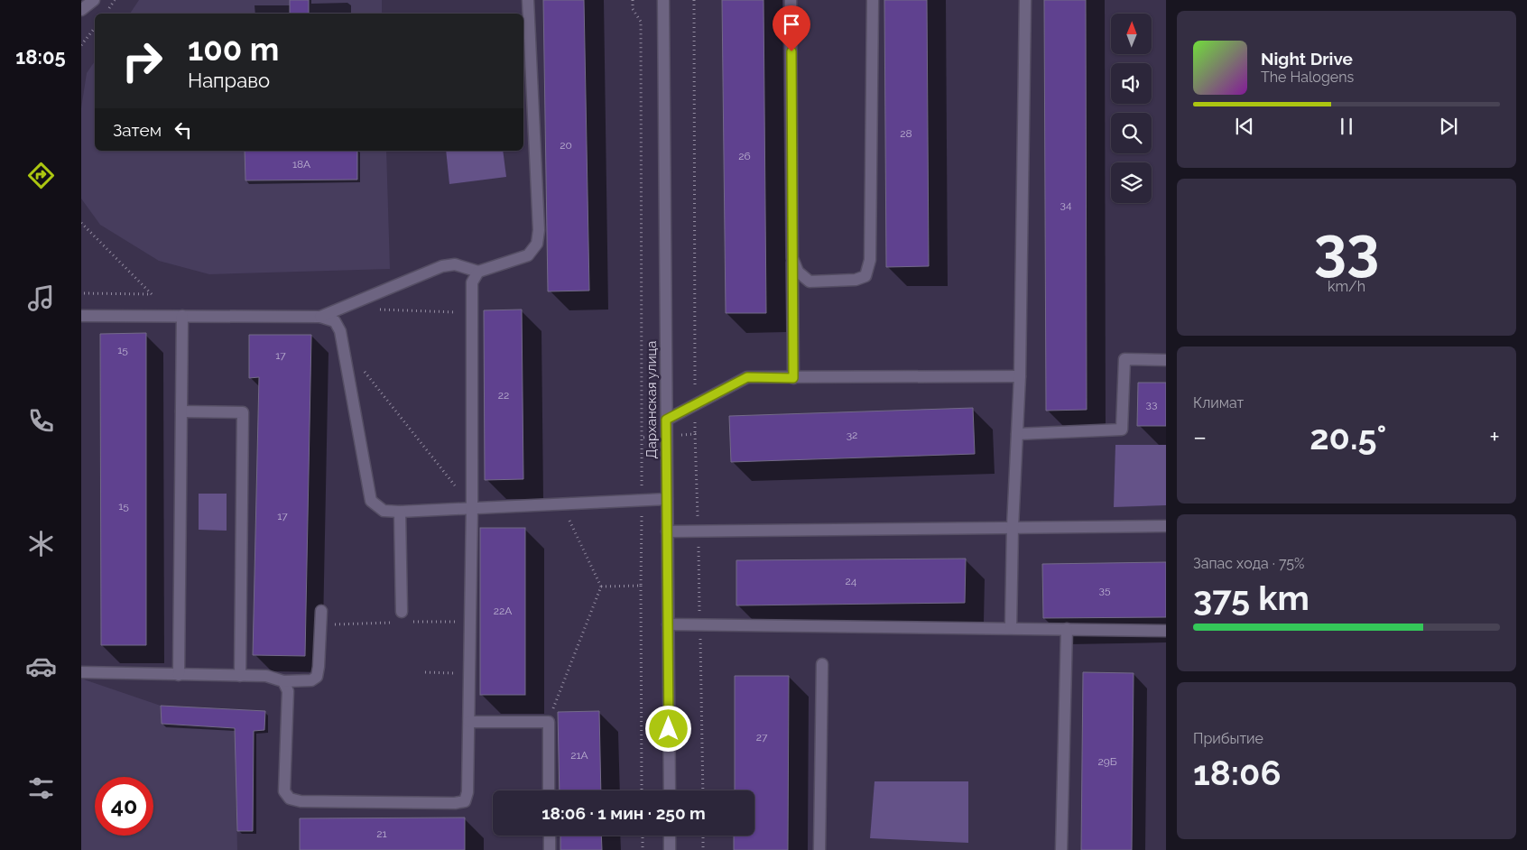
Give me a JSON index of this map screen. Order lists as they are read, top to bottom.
{
  "streets": {
    "street": ["Дарханская улица"]
  },
  "house_numbers": [
    "28",
    "20",
    "26",
    "18А",
    "34",
    "15",
    "17",
    "22",
    "33",
    "32",
    "15",
    "17",
    "24",
    "35",
    "22А",
    "27",
    "21А",
    "29Б",
    "21"
  ],
  "north": "top",
  "page": {
    "tabs": "18:05",
    "turn": ["100 m", "Направо"],
    "song": ["Night Drive", "The Halogens"],
    "then": "Затем",
    "tile": [
      ["33", "km/h"],
      "Климат",
      ["Запас хода · 75%", "375 km"],
      ["Прибытие", "18:06"]
    ],
    "heat": ["−", "20.5°", "+"],
    "limit": "40",
    "trip": "18:06 · 1 мин · 250 m"
  }
}
